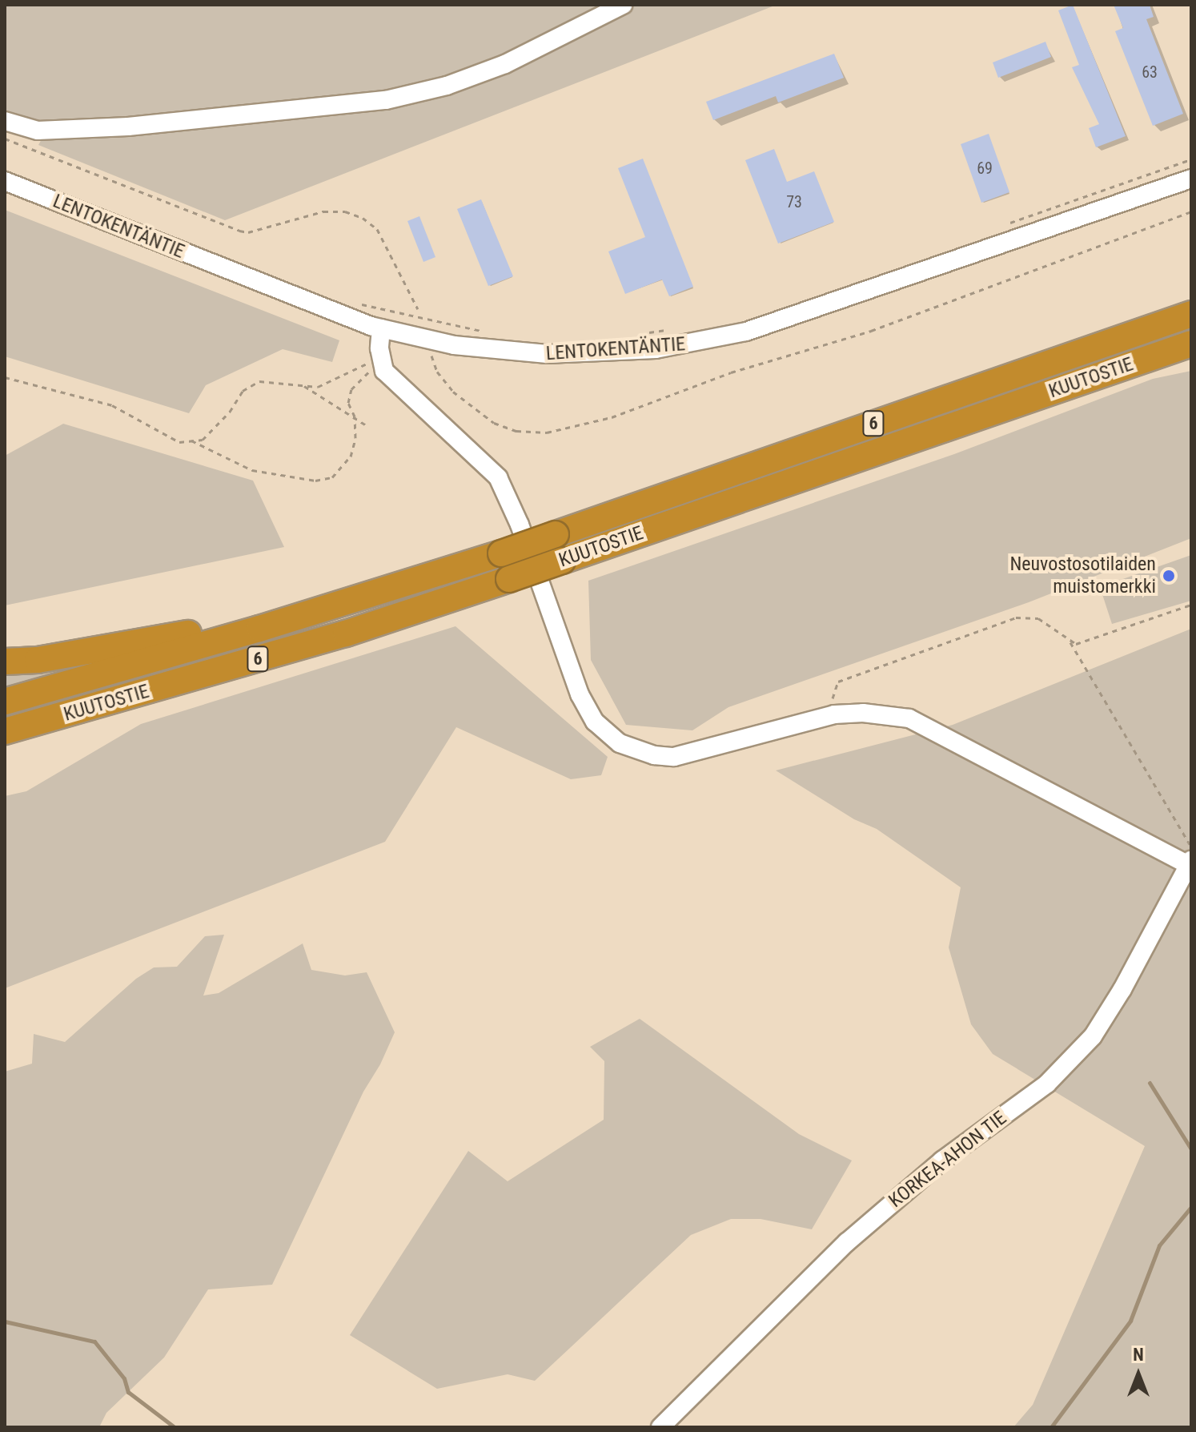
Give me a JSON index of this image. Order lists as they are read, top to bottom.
{
  "streets": {
    "highway": ["KUUTOSTIE", "6"],
    "street": ["LENTOKENTÄNTIE", "KORKEA-AHON TIE"]
  },
  "places": ["Neuvostosotilaiden muistomerkki"],
  "house_numbers": ["63", "69", "73"],
  "north": "top"
}
